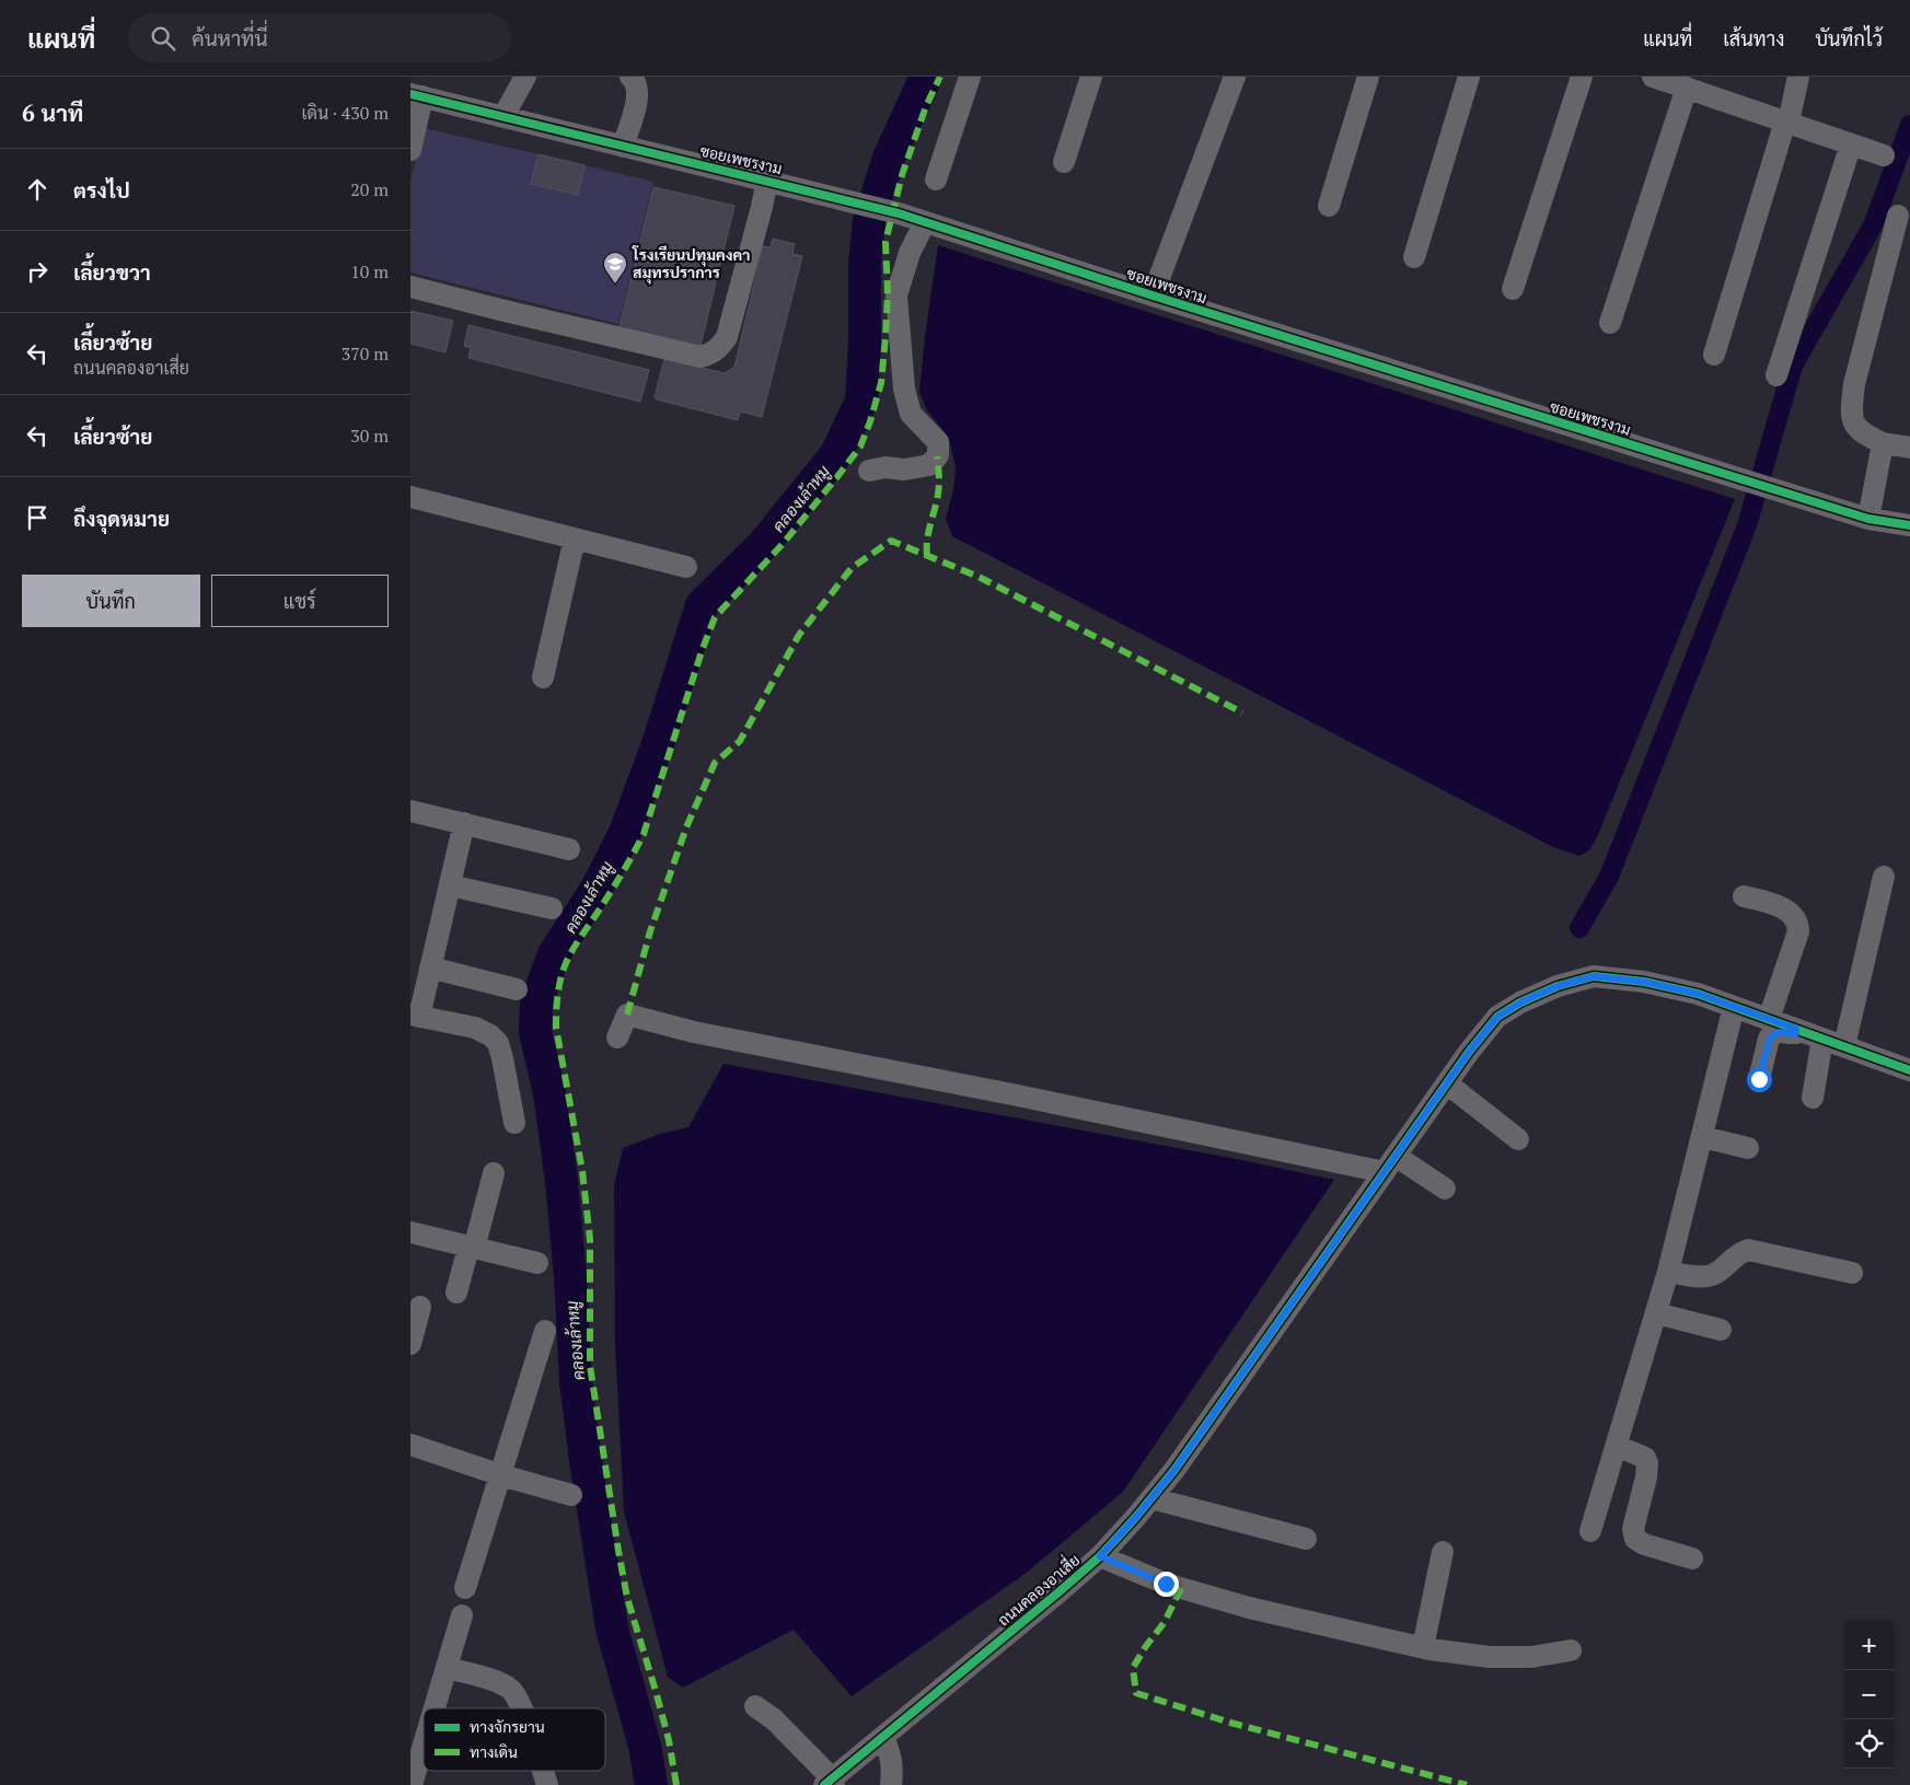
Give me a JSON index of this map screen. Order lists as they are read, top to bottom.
{
  "streets": {
    "street": ["ซอยเพชรงาม", "ถนนคลองอาเสี่ย"]
  },
  "water": ["คลองเล้าหมู"],
  "places": {
    "school or university": ["โรงเรียนปทุมคงคา สมุทรปราการ"]
  },
  "legend": ["ทางจักรยาน", "ทางเดิน"],
  "page": {
    "header": "แผนที่",
    "search": "ค้นหาที่นี่",
    "nav": ["แผนที่", "เส้นทาง", "บันทึกไว้"],
    "heading": ["6 นาที", "เดิน · 430 m"],
    "list": [
      ["ตรงไป", "20 m"],
      ["เลี้ยวขวา", "10 m"],
      ["เลี้ยวซ้าย", "ถนนคลองอาเสี่ย", "370 m"],
      ["เลี้ยวซ้าย", "30 m"],
      "ถึงจุดหมาย"
    ],
    "buttons": ["บันทึก", "แชร์"],
    "map_buttons": ["+", "−"]
  }
}
